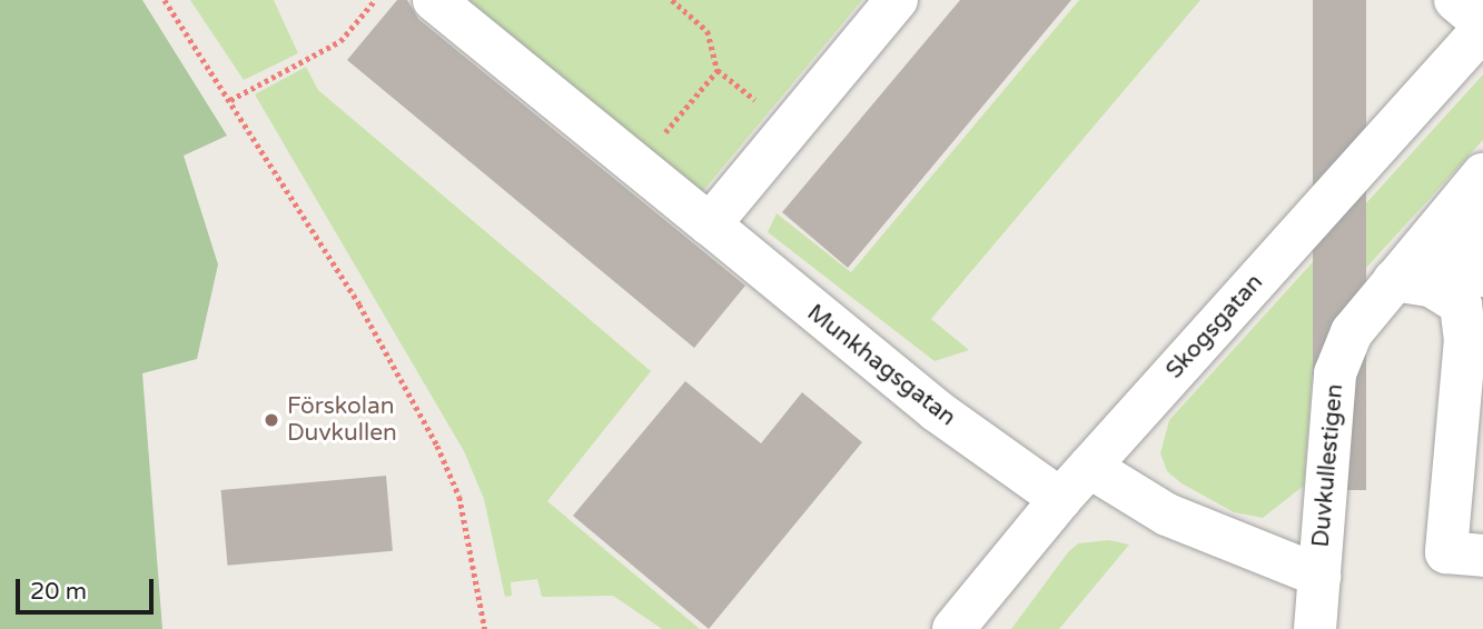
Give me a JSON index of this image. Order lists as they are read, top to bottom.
{
  "streets": {
    "street": ["Skogsgatan", "Munkhagsgatan", "Duvkullestigen"]
  },
  "crossings": [
    ["Skogsgatan", "Munkhagsgatan"],
    ["Skogsgatan", "Duvkullestigen"]
  ],
  "places": ["Förskolan Duvkullen"],
  "scale_bar": "20 m"
}
